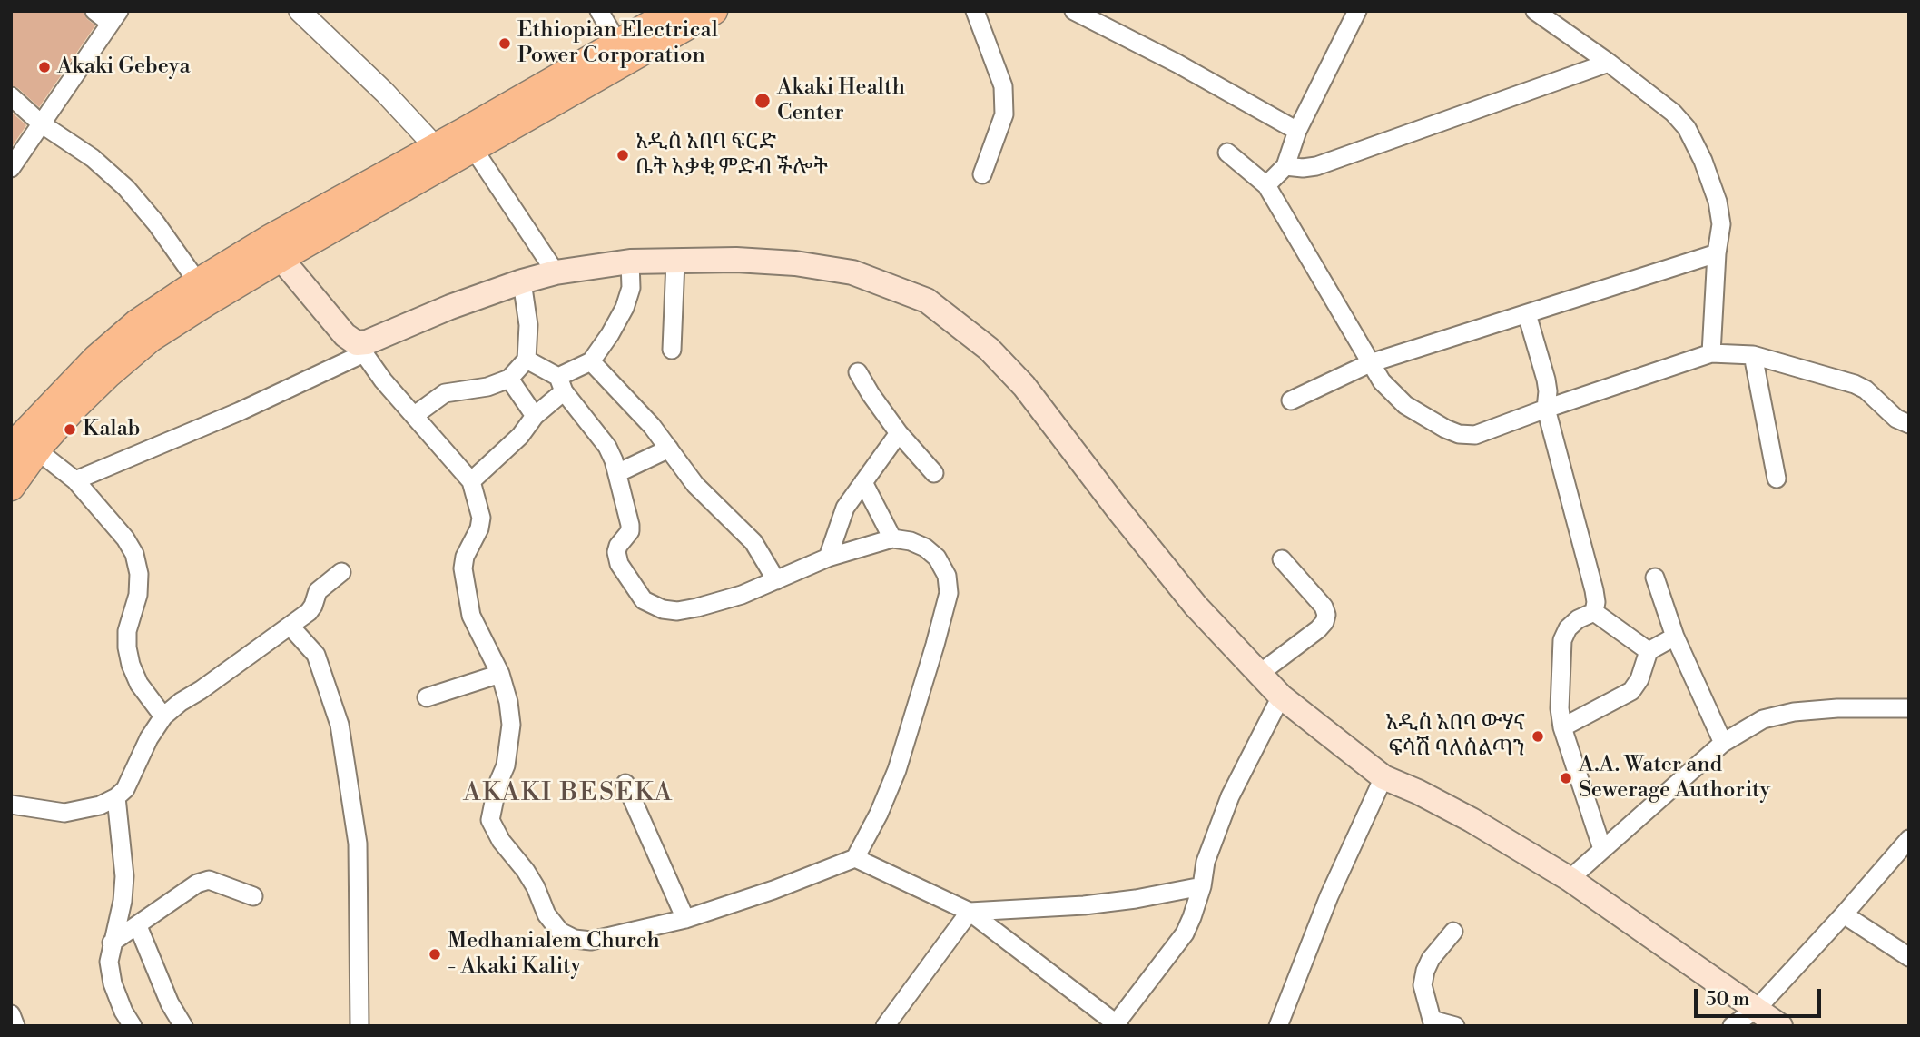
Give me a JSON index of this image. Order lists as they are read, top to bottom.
{
  "districts": ["AKAKI BESEKA"],
  "places": [
    "Ethiopian Electrical Power Corporation",
    "Akaki Gebeya",
    "Akaki Health Center",
    "አዲስ አበባ ፍርድ ቤት አቃቂ ምድብ ችሎት",
    "Kalab",
    "አዲስ አበባ ውሃና ፍሳሽ ባለስልጣን",
    "A.A. Water and Sewerage Authority",
    "Medhanialem Church - Akaki Kality"
  ],
  "scale_bar": "50 m"
}
